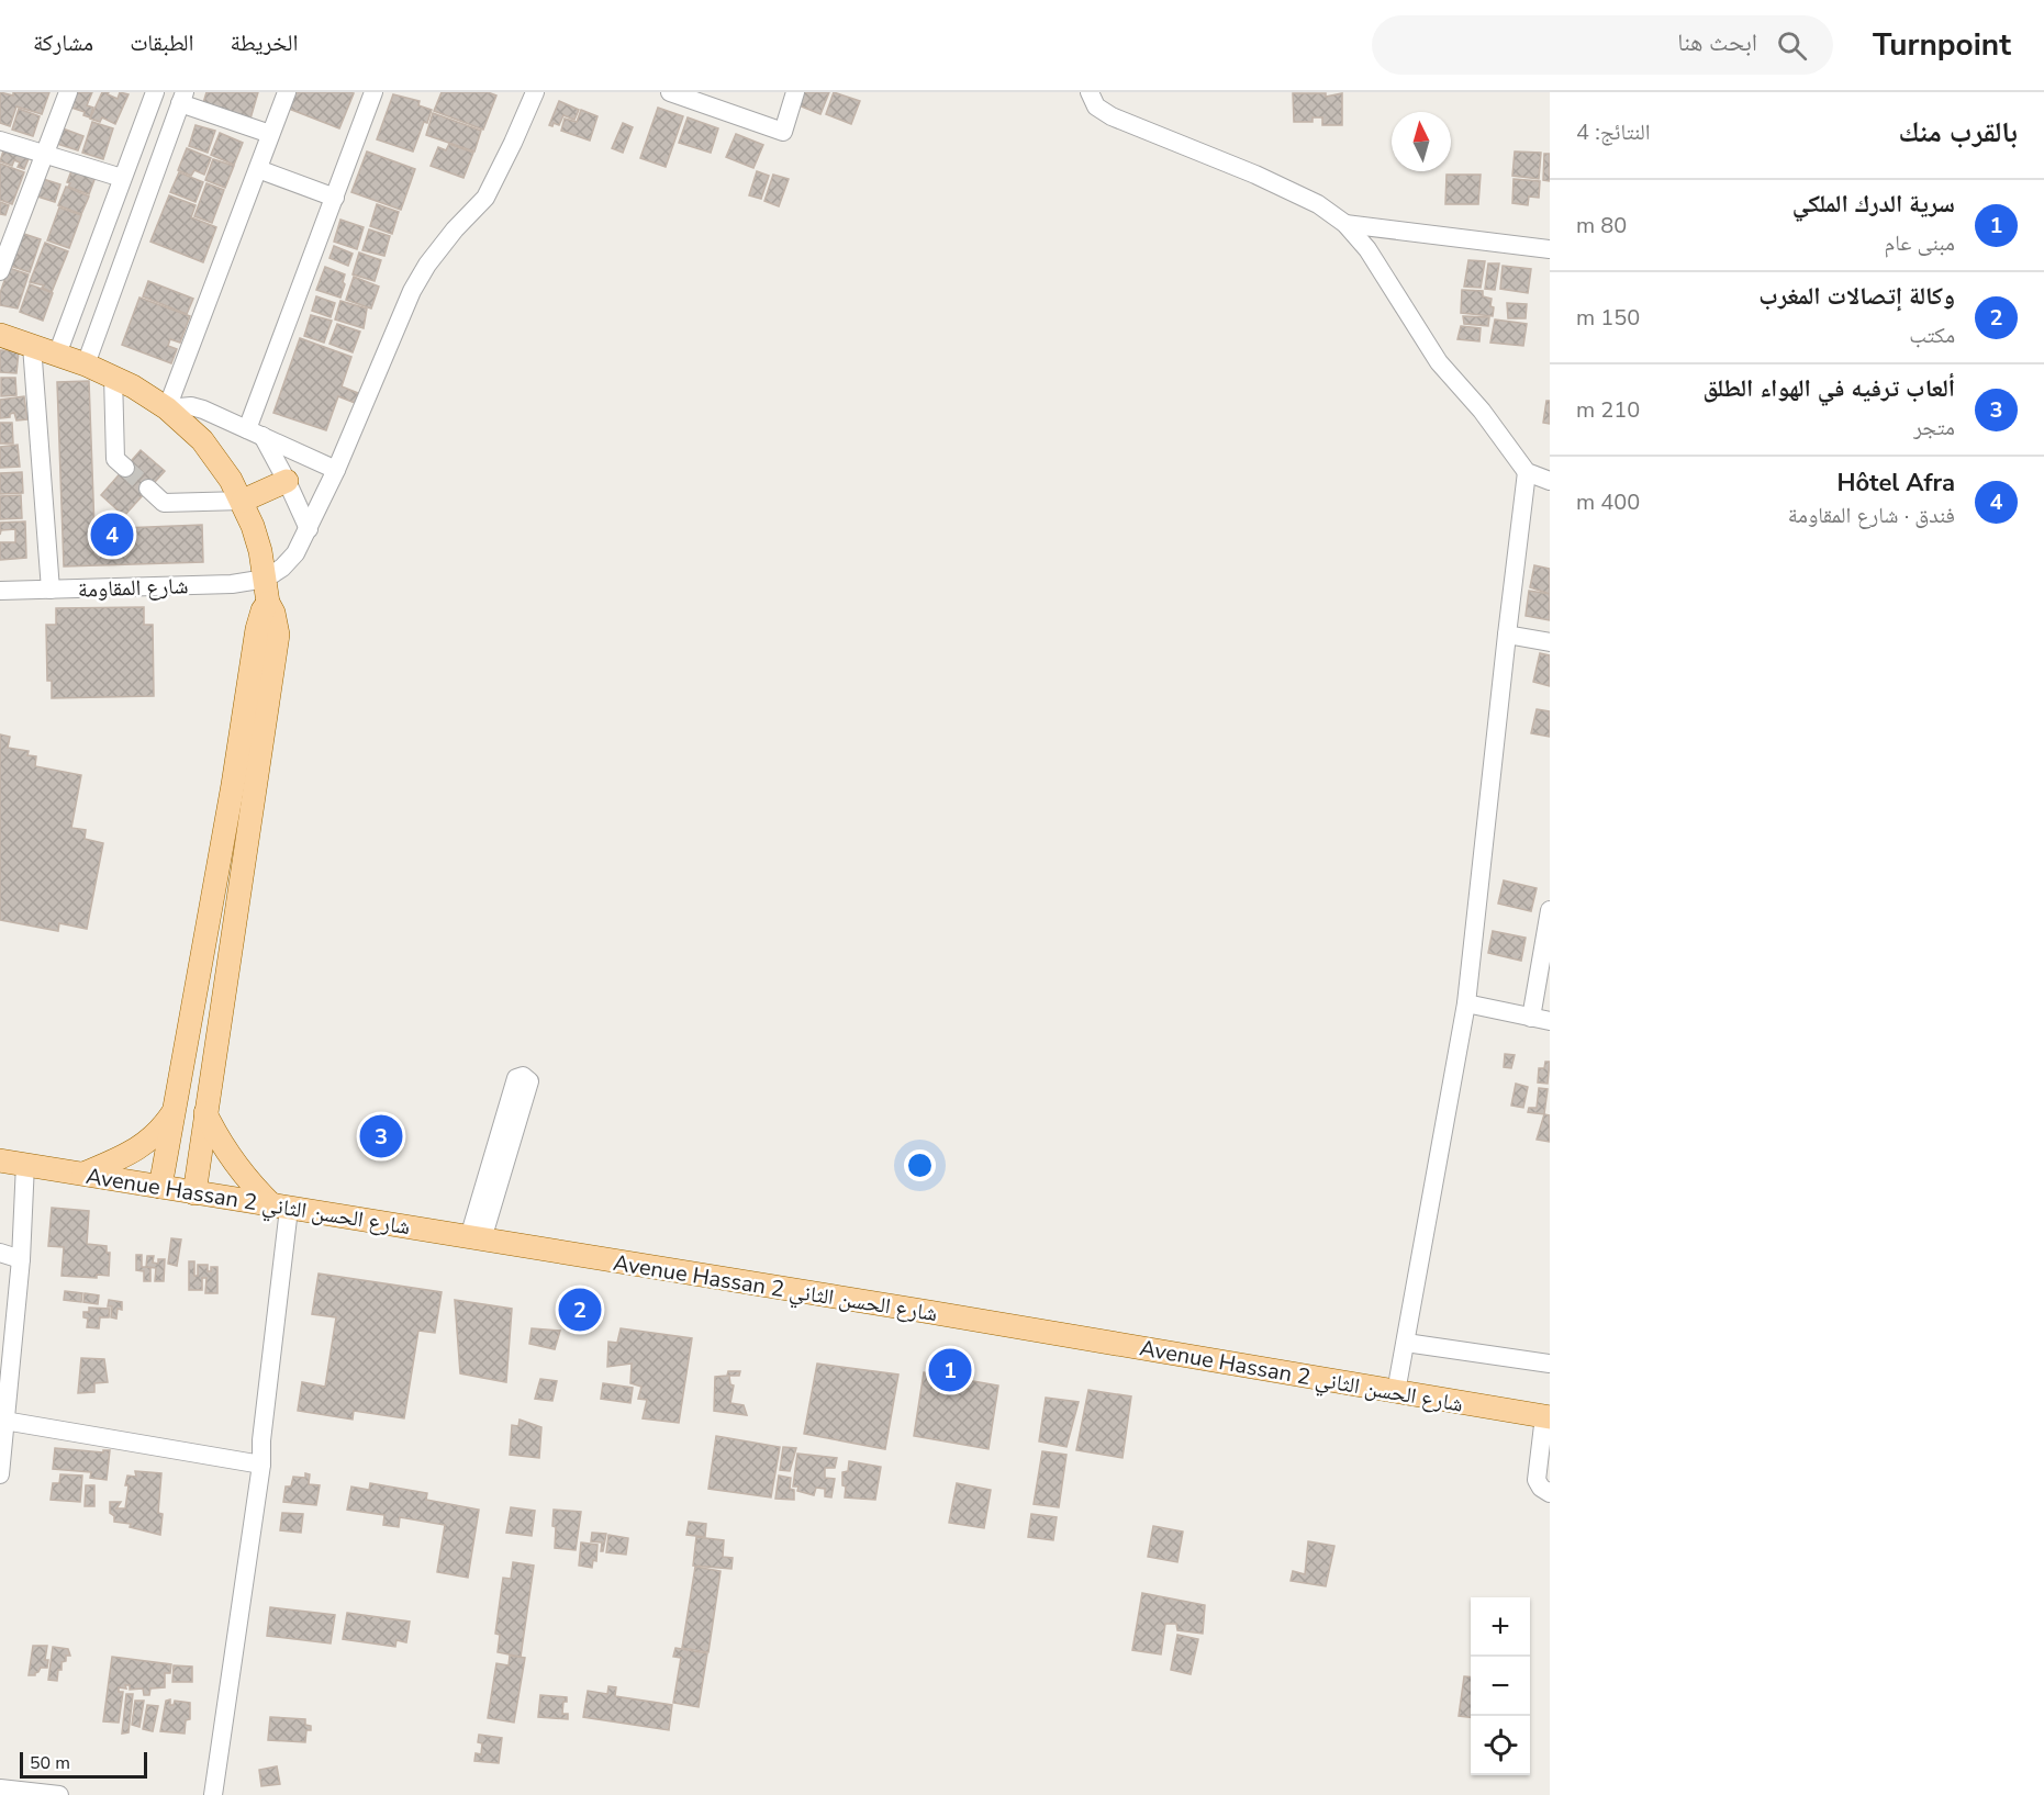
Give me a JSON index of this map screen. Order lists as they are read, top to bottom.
{
  "streets": {
    "main road": ["Avenue Hassan 2 شارع الحسن الثاني"],
    "street": ["شارع المقاومة"]
  },
  "scale_bar": "50 m",
  "north": "top",
  "page": {
    "header": "Turnpoint",
    "search": "ابحث هنا",
    "nav": ["الخريطة", "الطبقات", "مشاركة"],
    "heading": ["بالقرب منك", "النتائج: 4"],
    "list": [
      {
        "mark": "1",
        "name": "سرية الدرك الملكي",
        "note": "مبنى عام",
        "value": "80 m"
      },
      {
        "mark": "2",
        "name": "وكالة إتصالات المغرب",
        "note": "مكتب",
        "value": "150 m"
      },
      {
        "mark": "3",
        "name": "ألعاب ترفيه في الهواء الطلق",
        "note": "متجر",
        "value": "210 m"
      },
      {
        "mark": "4",
        "name": "Hôtel Afra",
        "note": "فندق · شارع المقاومة",
        "value": "400 m"
      }
    ],
    "pins": [
      "4",
      "3",
      "2",
      "1"
    ],
    "map_buttons": ["+", "−"],
    "scale": "50 m"
  }
}
